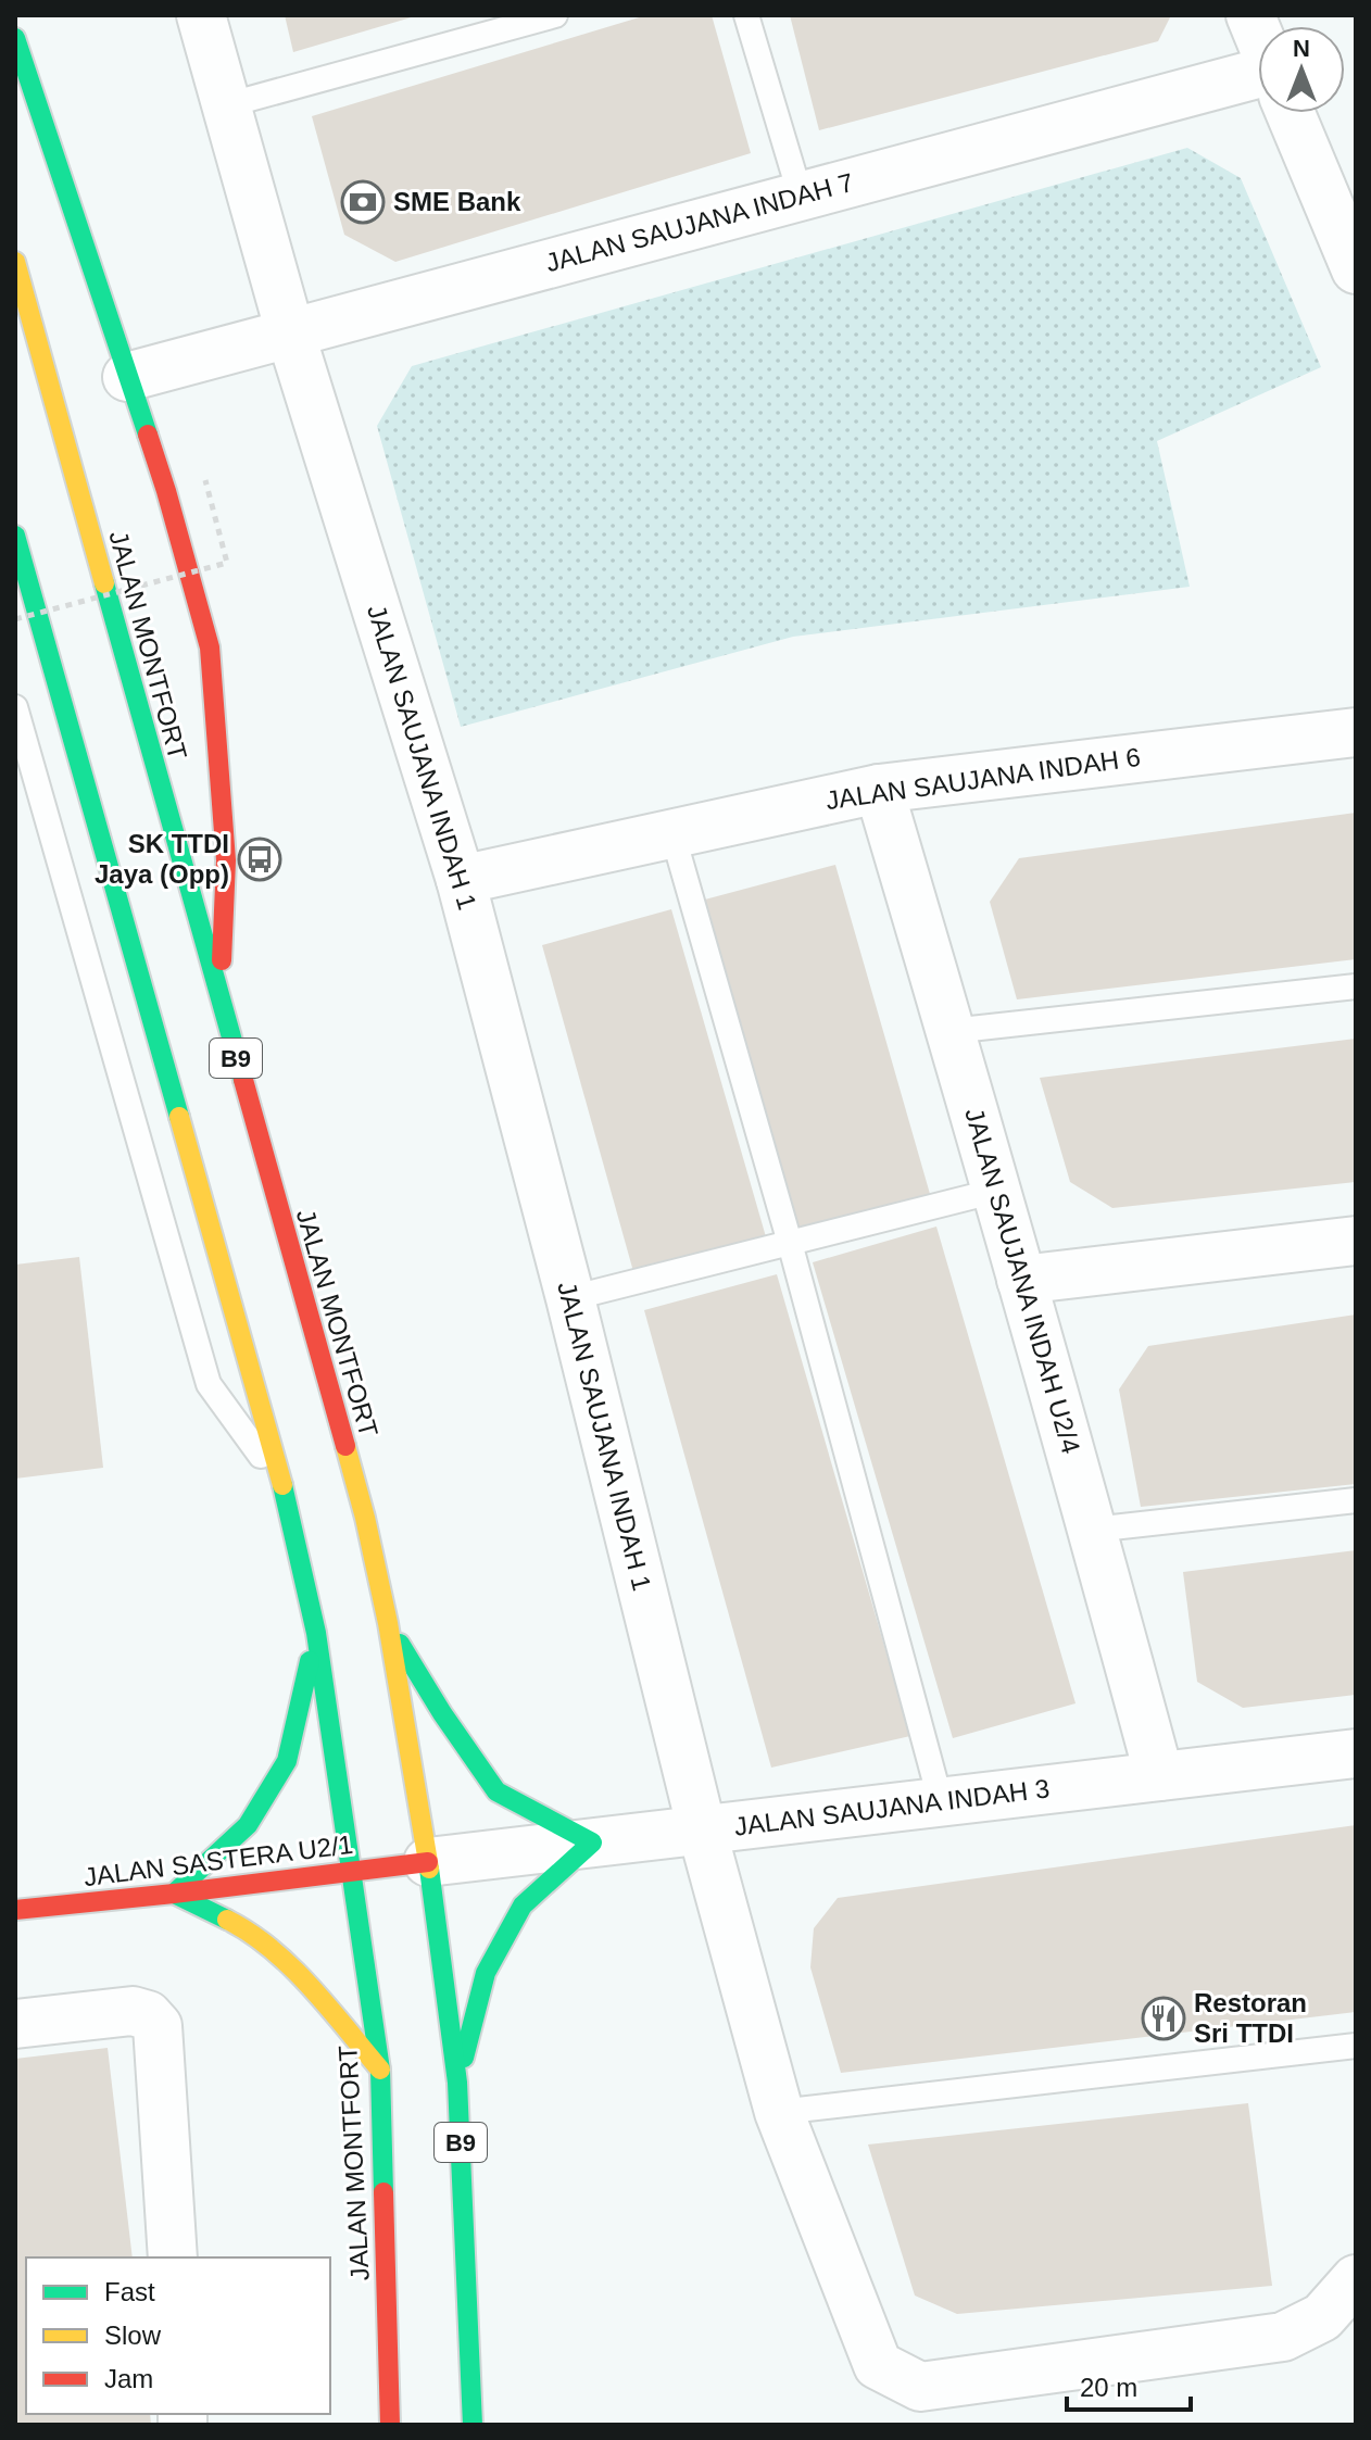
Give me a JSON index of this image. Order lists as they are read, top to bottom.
{
  "streets": {
    "main road": ["JALAN MONTFORT", "B9", "JALAN SASTERA U2/1"],
    "street": [
      "JALAN SAUJANA INDAH 7",
      "JALAN SAUJANA INDAH 1",
      "JALAN SAUJANA INDAH 6",
      "JALAN SAUJANA INDAH U2/4",
      "JALAN SAUJANA INDAH 3"
    ]
  },
  "crossings": [
    ["JALAN SAUJANA INDAH 7", "JALAN SAUJANA INDAH 1"],
    ["JALAN MONTFORT", "JALAN SAUJANA INDAH 3"],
    ["JALAN MONTFORT", "JALAN SASTERA U2/1"],
    ["JALAN SAUJANA INDAH 1", "JALAN SAUJANA INDAH 6"],
    ["JALAN SAUJANA INDAH 1", "JALAN SAUJANA INDAH 3"],
    ["JALAN SAUJANA INDAH 6", "JALAN SAUJANA INDAH U2/4"],
    ["JALAN SAUJANA INDAH U2/4", "JALAN SAUJANA INDAH 3"],
    ["JALAN SAUJANA INDAH 3", "JALAN SASTERA U2/1"]
  ],
  "places": {
    "bank": ["SME Bank"],
    "bus stop": ["SK TTDI Jaya (Opp)"],
    "restaurant": ["Restoran Sri TTDI"]
  },
  "legend": ["Fast", "Slow", "Jam"],
  "scale_bar": "20 m",
  "north": "top"
}
